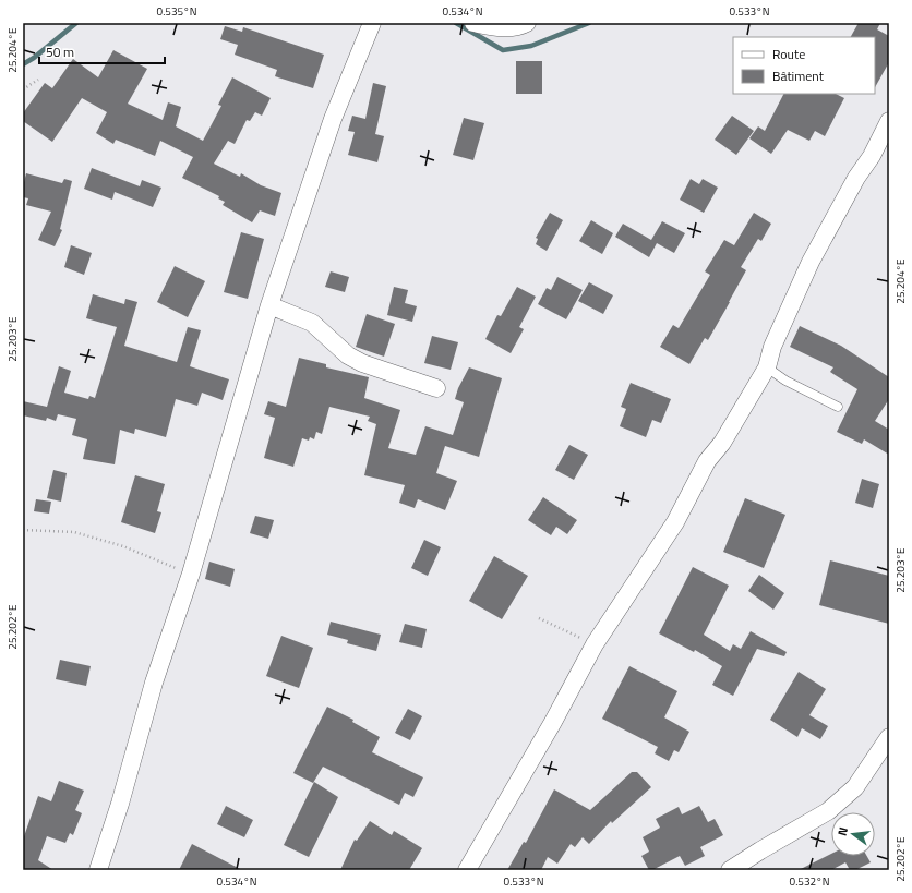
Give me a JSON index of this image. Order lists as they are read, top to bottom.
{
  "legend": ["Route", "Bâtiment"],
  "scale_bar": "50 m",
  "north": "left",
  "coordinates": [
    "0.535°N",
    "0.534°N",
    "0.533°N",
    "25.204°E",
    "25.203°E",
    "25.202°E",
    "0.532°N"
  ]
}
